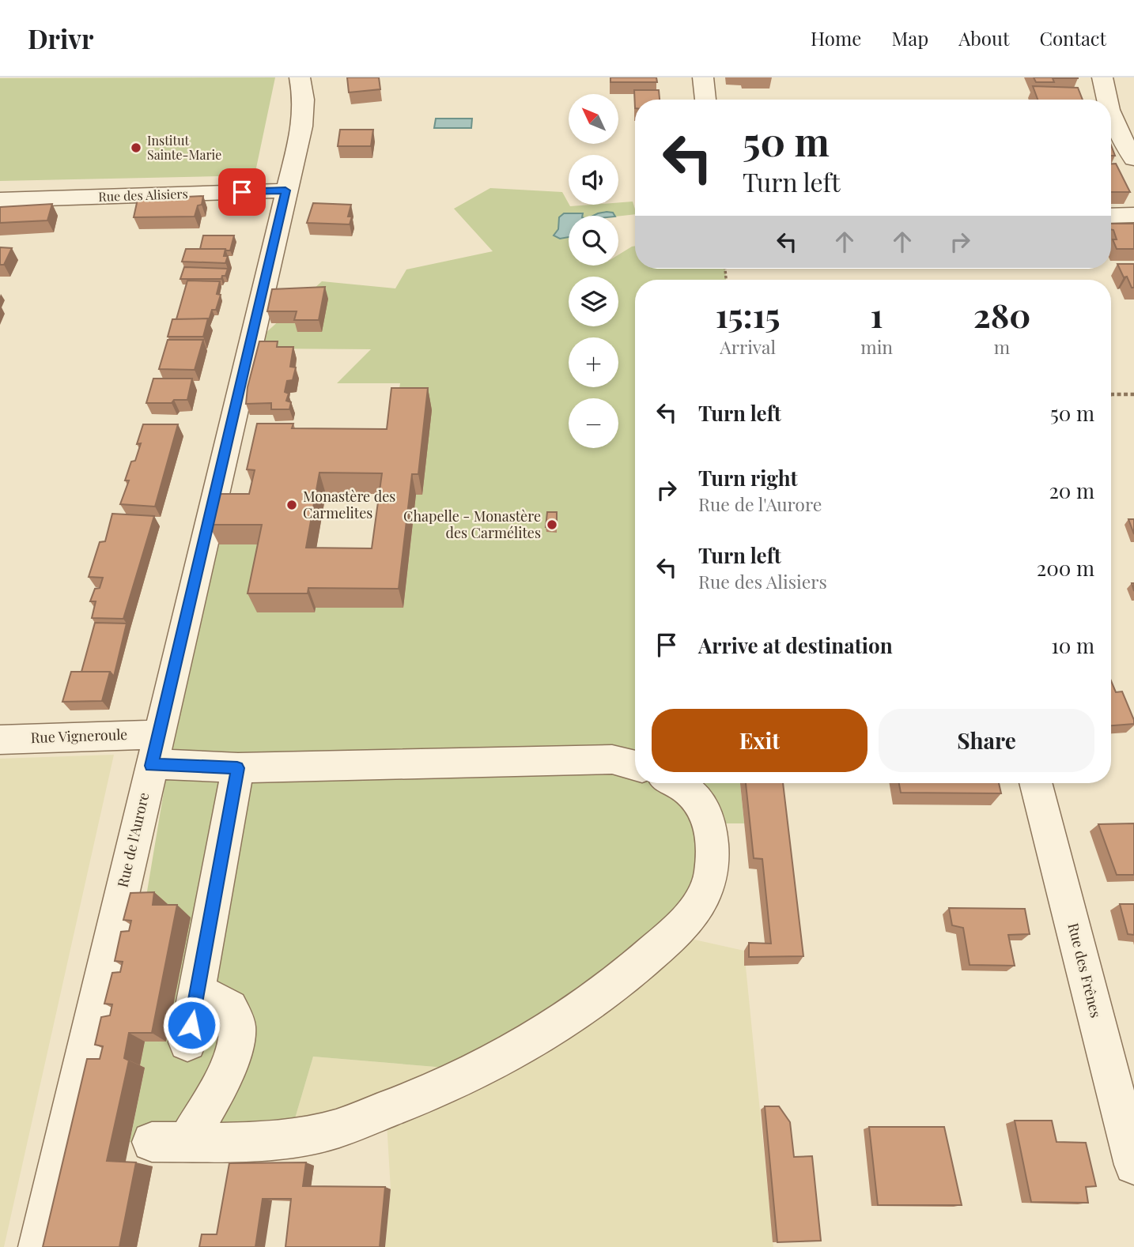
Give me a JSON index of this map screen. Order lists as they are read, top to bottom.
{
  "streets": {
    "street": [
      "Rue des Alisiers",
      "Rue Vigneroule",
      "Rue de l'Aurore",
      "Rue des Frênes"
    ]
  },
  "crossings": [
    ["Rue des Alisiers", "Rue de l'Aurore"],
    ["Rue Vigneroule", "Rue de l'Aurore"]
  ],
  "places": ["Institut Sainte-Marie", "Monastère des Carmelites", "Chapelle - Monastère des Carmélites"],
  "north": "top left",
  "page": {
    "header": "Drivr",
    "nav": [
      "Home",
      "Map",
      "About",
      "Contact"
    ],
    "map_buttons": ["+", "−"],
    "turn": ["50 m", "Turn left"],
    "eta": [
      "15:15",
      "Arrival",
      "1",
      "min",
      "280",
      "m"
    ],
    "list": [
      {
        "name": "Turn left",
        "value": "50 m"
      },
      {
        "name": "Turn right",
        "note": "Rue de l'Aurore",
        "value": "20 m"
      },
      {
        "name": "Turn left",
        "note": "Rue des Alisiers",
        "value": "200 m"
      },
      {
        "name": "Arrive at destination",
        "value": "10 m"
      }
    ],
    "buttons": ["Exit", "Share"]
  }
}
